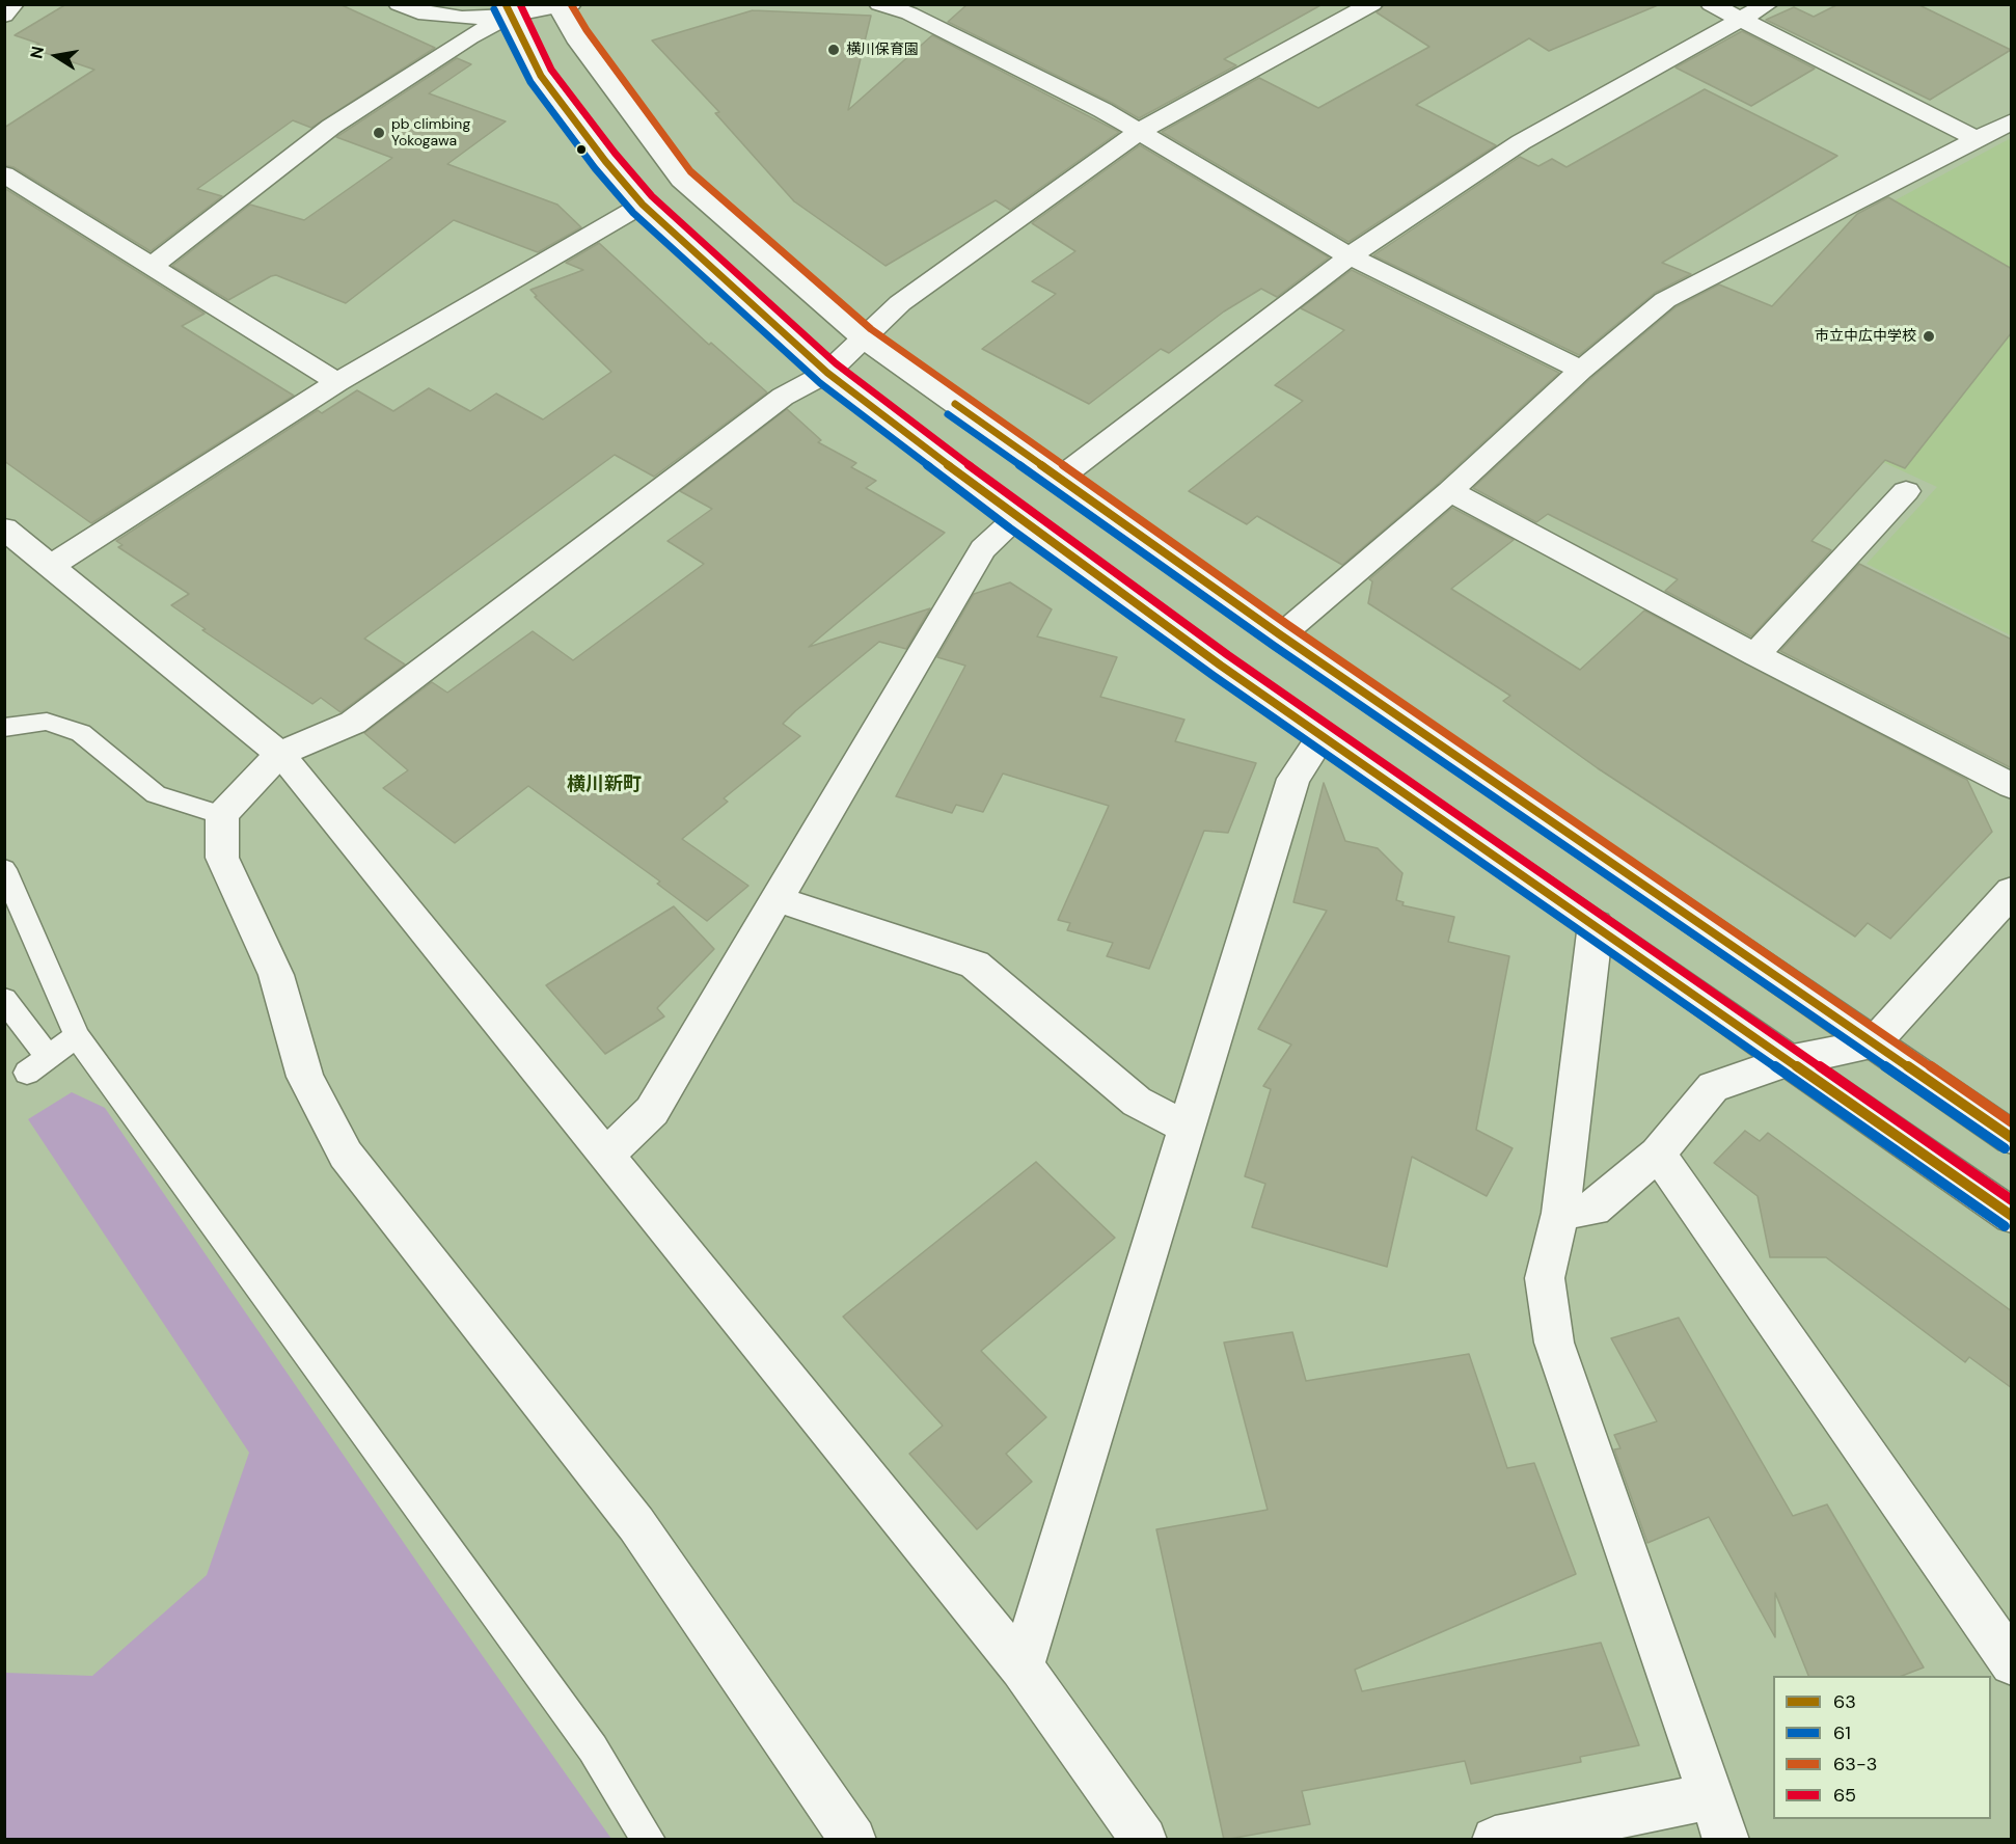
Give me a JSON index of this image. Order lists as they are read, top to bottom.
{
  "districts": ["横川新町"],
  "places": ["横川保育園", "pb climbing Yokogawa", "市立中広中学校"],
  "lines": [
    "transit line 63",
    "transit line 63-3",
    "transit line 65",
    "transit line 61"
  ],
  "legend": [
    "63",
    "61",
    "63-3",
    "65"
  ],
  "north": "left"
}
